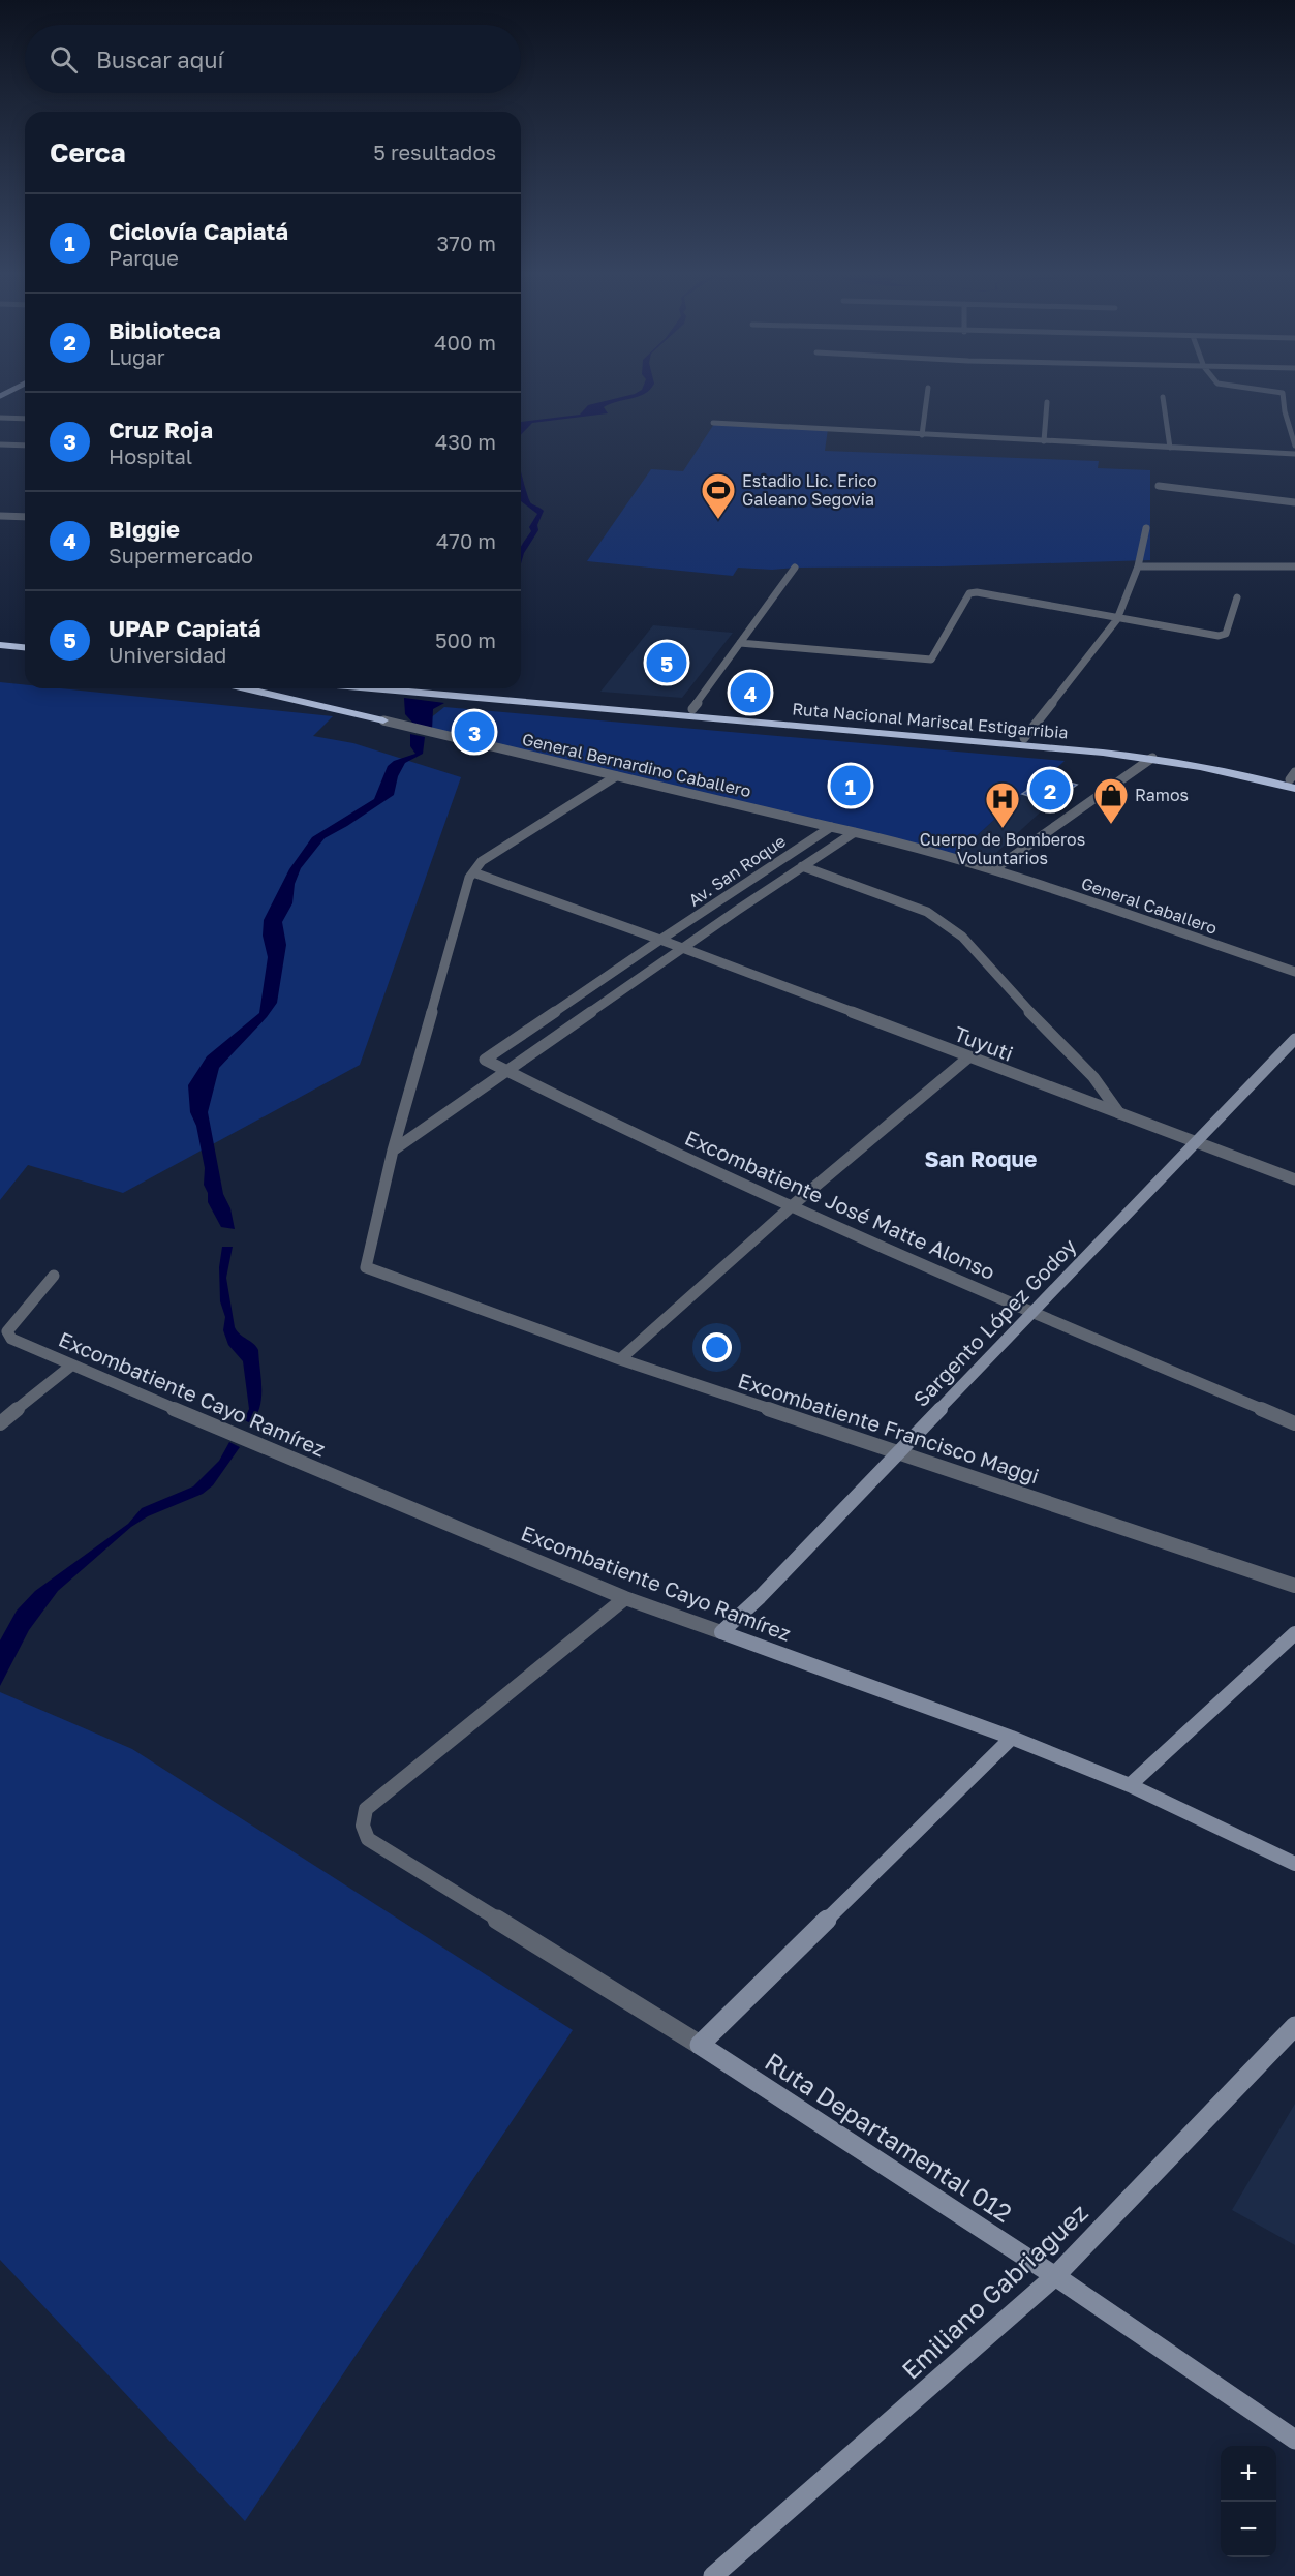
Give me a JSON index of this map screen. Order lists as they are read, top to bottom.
{
  "streets": {
    "highway": ["Ruta Nacional Mariscal Estigarribia"],
    "main road": [
      "Sargento López Godoy",
      "Excombatiente Cayo Ramírez",
      "Ruta Departamental 012",
      "Emiliano Gabriaguez"
    ],
    "street": [
      "General Bernardino Caballero",
      "Av. San Roque",
      "General Caballero",
      "Tuyuti",
      "Excombatiente José Matte Alonso",
      "Excombatiente Francisco Maggi"
    ]
  },
  "crossings": [
    ["General Bernardino Caballero", "Av. San Roque"],
    ["General Bernardino Caballero", "General Caballero"],
    ["Av. San Roque", "Tuyuti"],
    ["Av. San Roque", "Excombatiente José Matte Alonso"],
    ["Tuyuti", "Sargento López Godoy"],
    ["Excombatiente José Matte Alonso", "Sargento López Godoy"],
    ["Sargento López Godoy", "Excombatiente Cayo Ramírez"],
    ["Sargento López Godoy", "Excombatiente Francisco Maggi"],
    ["Ruta Departamental 012", "Emiliano Gabriaguez"]
  ],
  "districts": ["San Roque"],
  "places": {
    "sports": ["Estadio Lic. Erico Galeano Segovia"],
    "shop": ["Ramos"],
    "hospital": ["Cuerpo de Bomberos Voluntarios"]
  },
  "page": {
    "search": "Buscar aquí",
    "heading": ["Cerca", "5 resultados"],
    "list": [
      {
        "mark": "1",
        "name": "Ciclovía Capiatá",
        "note": "Parque",
        "value": "370 m"
      },
      {
        "mark": "2",
        "name": "Biblioteca",
        "note": "Lugar",
        "value": "400 m"
      },
      {
        "mark": "3",
        "name": "Cruz Roja",
        "note": "Hospital",
        "value": "430 m"
      },
      {
        "mark": "4",
        "name": "BIggie",
        "note": "Supermercado",
        "value": "470 m"
      },
      {
        "mark": "5",
        "name": "UPAP Capiatá",
        "note": "Universidad",
        "value": "500 m"
      }
    ],
    "pins": [
      "5",
      "4",
      "3",
      "1",
      "2"
    ],
    "map_buttons": ["+", "−"]
  }
}
